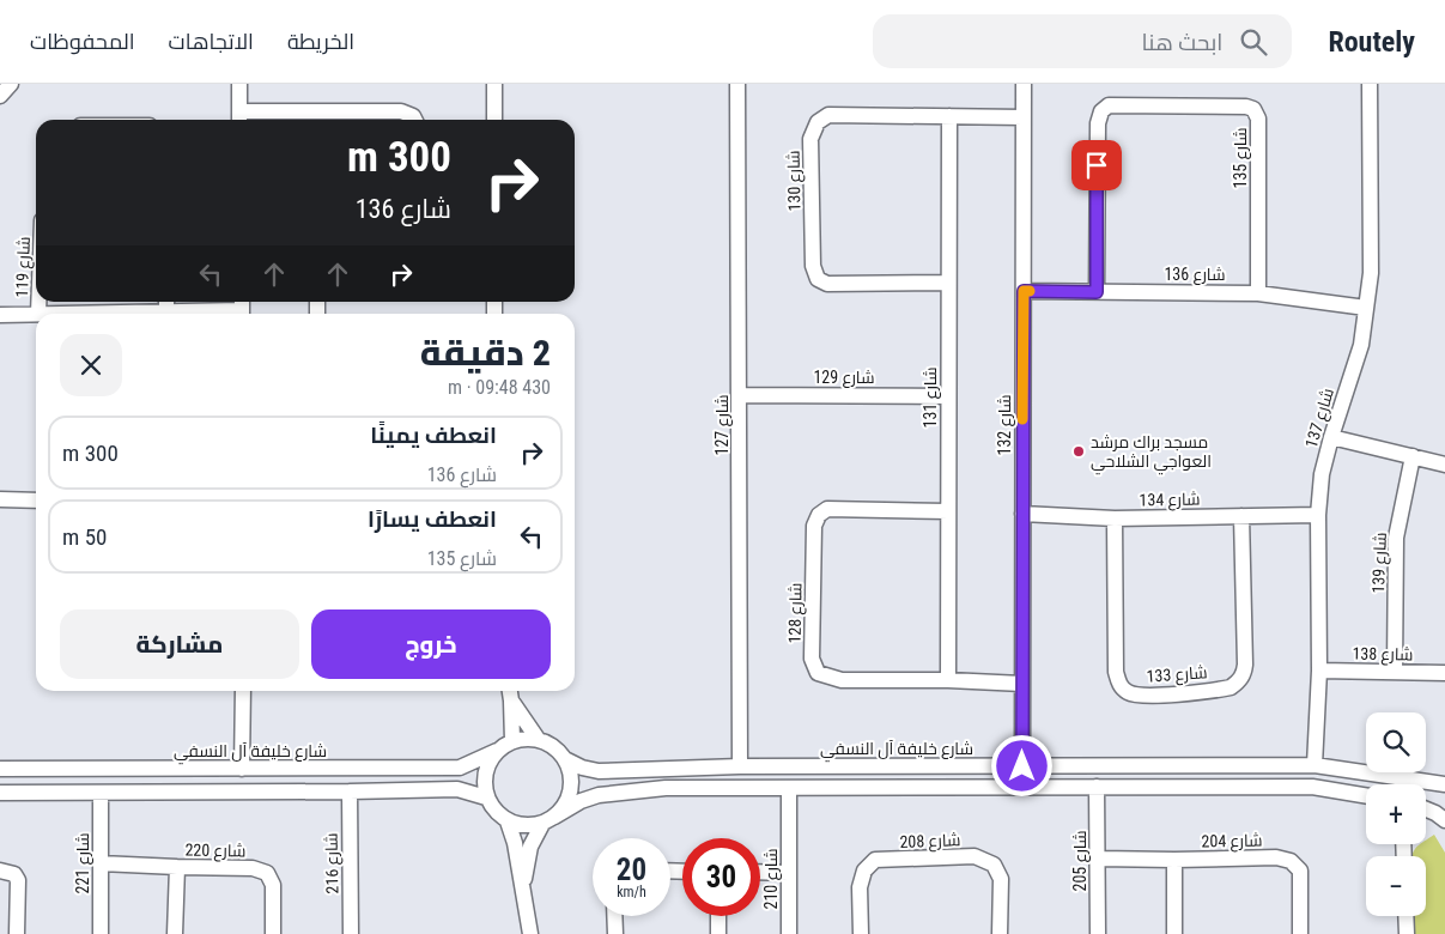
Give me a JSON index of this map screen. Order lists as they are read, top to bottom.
{
  "streets": {
    "street": [
      "شارع 135",
      "شارع 130",
      "شارع 119",
      "شارع 136",
      "شارع 129",
      "شارع 131",
      "شارع 137",
      "شارع 127",
      "شارع 132",
      "شارع 134",
      "شارع 139",
      "شارع 128",
      "شارع 138",
      "شارع 133",
      "شارع خليفة آل النسفي",
      "شارع 208",
      "شارع 204",
      "شارع 220",
      "شارع 205",
      "شارع 221",
      "شارع 216",
      "شارع 210"
    ]
  },
  "crossings": [
    ["شارع 135", "شارع 136"],
    ["شارع 130", "شارع 131"],
    ["شارع 130", "شارع 132"],
    ["شارع 136", "شارع 137"],
    ["شارع 136", "شارع 132"],
    ["شارع 129", "شارع 131"],
    ["شارع 129", "شارع 127"],
    ["شارع 131", "شارع 128"],
    ["شارع 137", "شارع 134"],
    ["شارع 137", "شارع 138"],
    ["شارع 137", "شارع خليفة آل النسفي"],
    ["شارع 127", "شارع خليفة آل النسفي"],
    ["شارع 132", "شارع 134"],
    ["شارع 132", "شارع 128"],
    ["شارع 132", "شارع خليفة آل النسفي"],
    ["شارع 134", "شارع 133"],
    ["شارع 139", "شارع 138"],
    ["شارع 204", "شارع 205"],
    ["شارع 220", "شارع 221"]
  ],
  "places": ["مسجد براك مرشد العواجي الشلاحي"],
  "page": {
    "header": "Routely",
    "search": "ابحث هنا",
    "nav": ["الخريطة", "الاتجاهات", "المحفوظات"],
    "turn": ["300 m", "شارع 136"],
    "heading": ["2 دقيقة", "430 m · 09:48"],
    "list": [
      {
        "name": "انعطف يمينًا",
        "note": "شارع 136",
        "value": "300 m"
      },
      {
        "name": "انعطف يسارًا",
        "note": "شارع 135",
        "value": "50 m"
      }
    ],
    "buttons": ["خروج", "مشاركة"],
    "map_buttons": ["+", "−"],
    "speed": "20 km/h",
    "limit": "30"
  }
}
